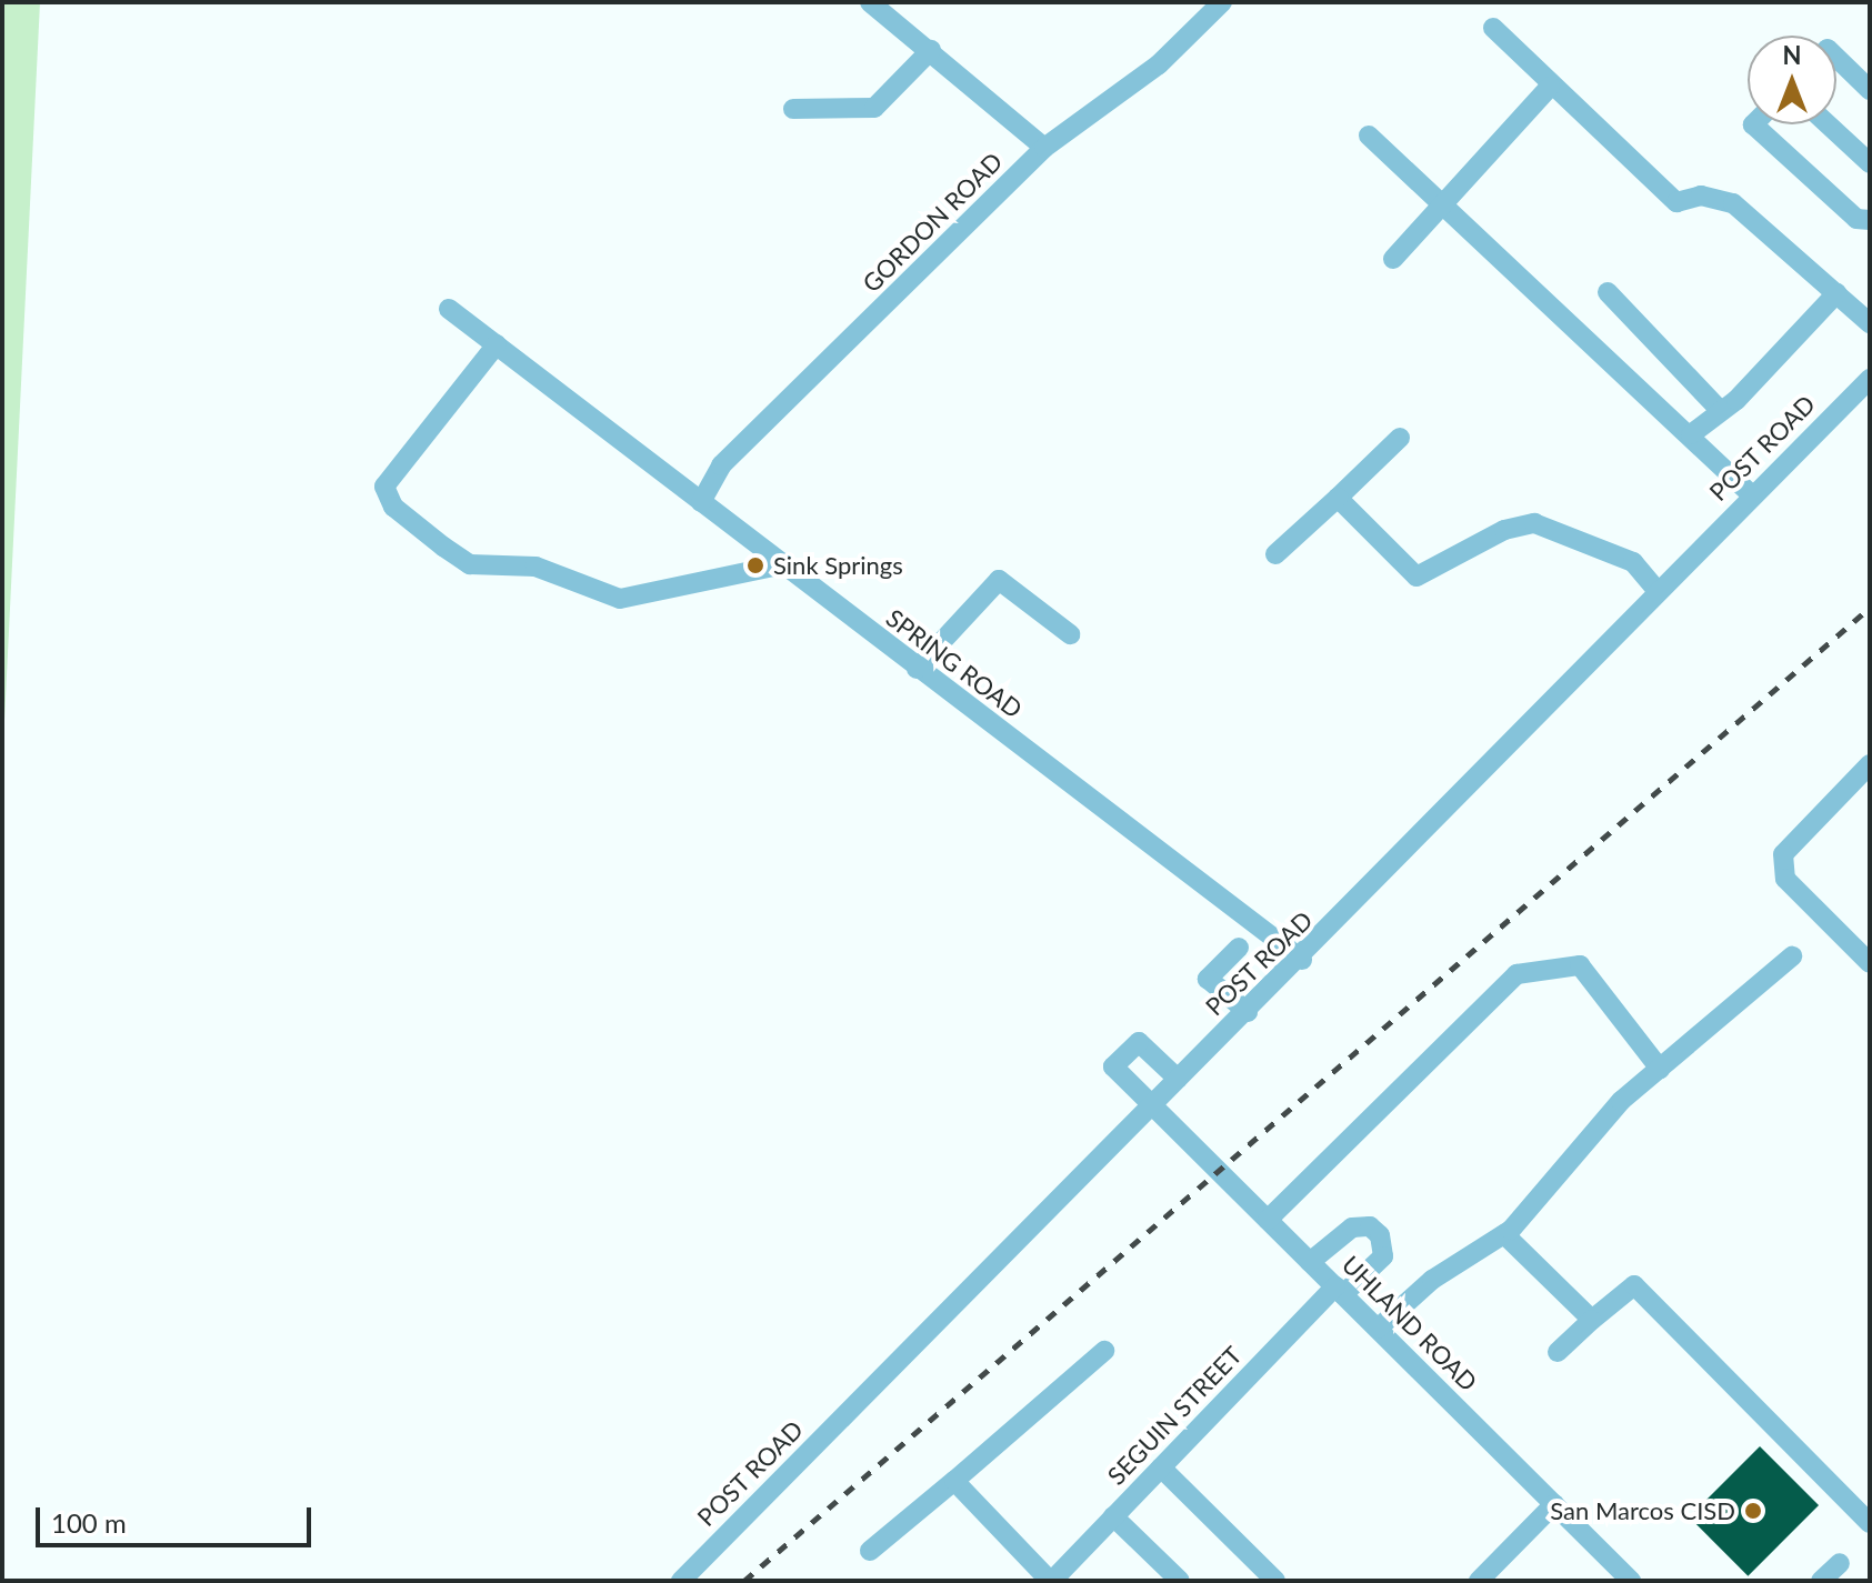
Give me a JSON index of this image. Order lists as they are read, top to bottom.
{
  "streets": {
    "street": [
      "GORDON ROAD",
      "POST ROAD",
      "SPRING ROAD",
      "UHLAND ROAD",
      "SEGUIN STREET"
    ]
  },
  "crossings": [
    ["GORDON ROAD", "SPRING ROAD"],
    ["POST ROAD", "SPRING ROAD"],
    ["POST ROAD", "UHLAND ROAD"],
    ["UHLAND ROAD", "SEGUIN STREET"]
  ],
  "places": ["Sink Springs", "San Marcos CISD"],
  "scale_bar": "100 m",
  "north": "top"
}
